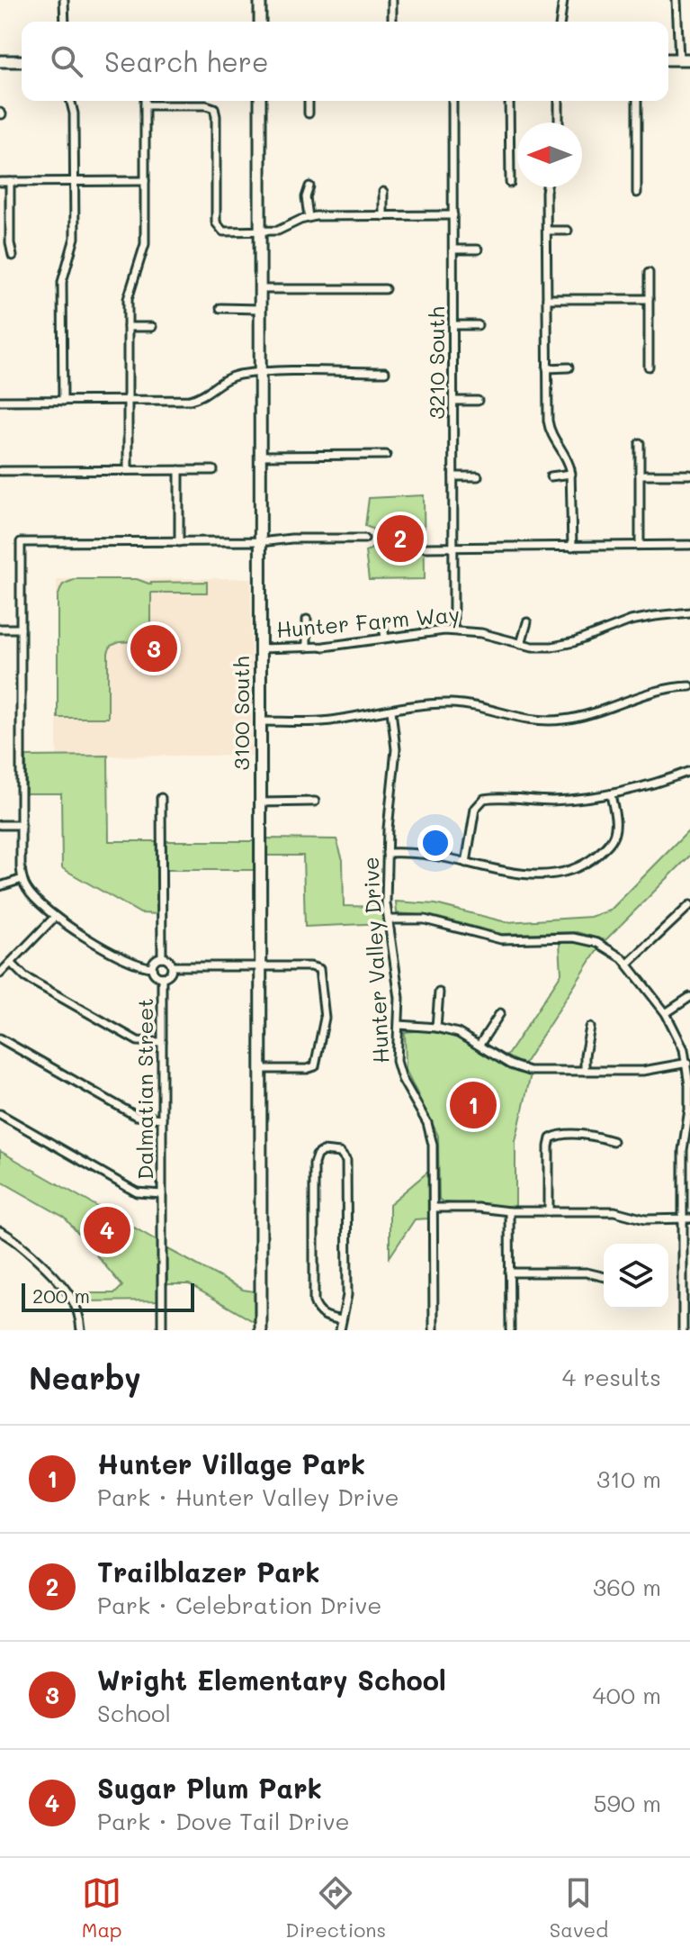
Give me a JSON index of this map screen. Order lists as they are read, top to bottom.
{
  "streets": {
    "main road": ["3100 South"],
    "street": [
      "3210 South",
      "Hunter Farm Way",
      "Hunter Valley Drive",
      "Dalmatian Street"
    ]
  },
  "crossings": [
    ["3210 South", "Hunter Farm Way"],
    ["Hunter Farm Way", "3100 South"]
  ],
  "scale_bar": "200 m",
  "north": "left",
  "page": {
    "search": "Search here",
    "pins": [
      "2",
      "3",
      "1",
      "4"
    ],
    "scale": "200 m",
    "heading": ["Nearby", "4 results"],
    "list": [
      {
        "mark": "1",
        "name": "Hunter Village Park",
        "note": "Park · Hunter Valley Drive",
        "value": "310 m"
      },
      {
        "mark": "2",
        "name": "Trailblazer Park",
        "note": "Park · Celebration Drive",
        "value": "360 m"
      },
      {
        "mark": "3",
        "name": "Wright Elementary School",
        "note": "School",
        "value": "400 m"
      },
      {
        "mark": "4",
        "name": "Sugar Plum Park",
        "note": "Park · Dove Tail Drive",
        "value": "590 m"
      }
    ],
    "nav": ["Map", "Directions", "Saved"]
  }
}
